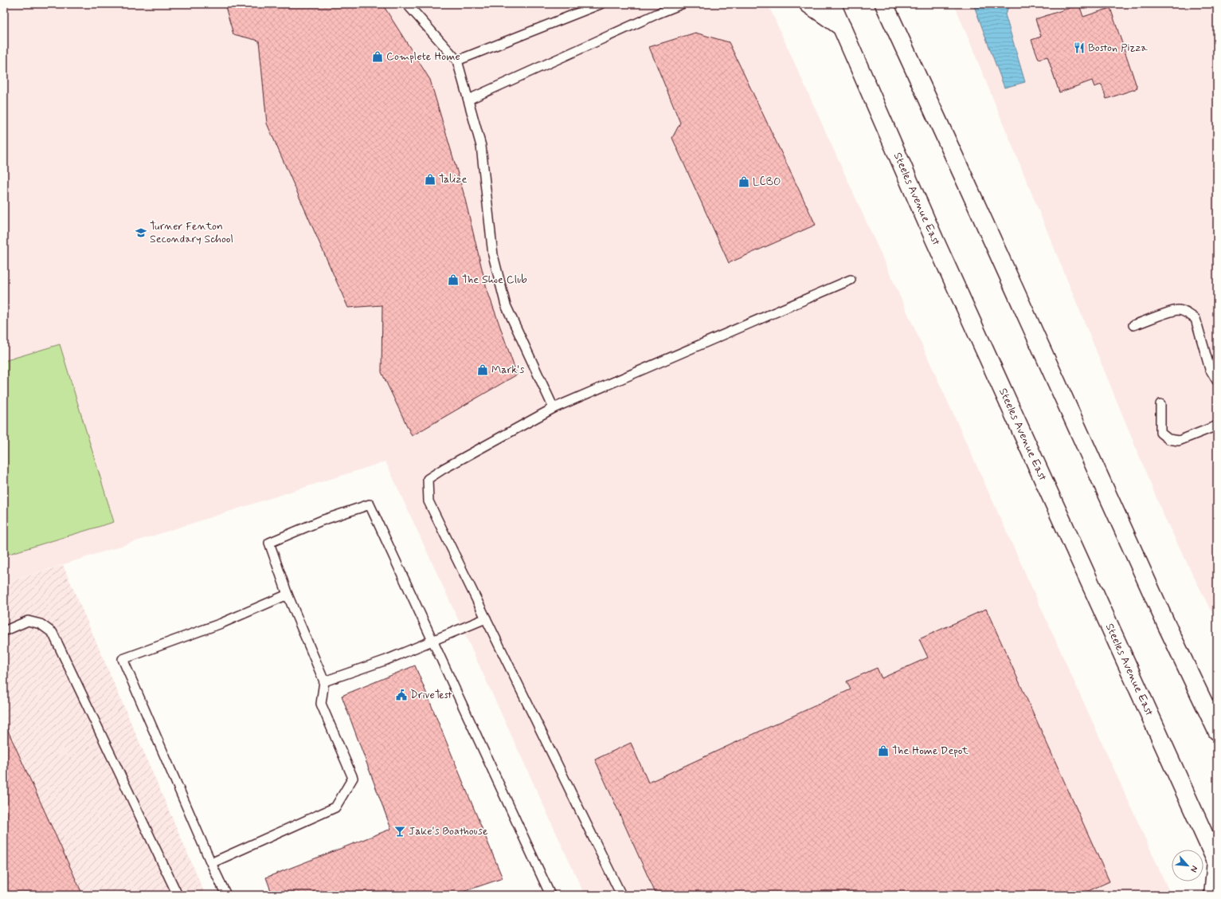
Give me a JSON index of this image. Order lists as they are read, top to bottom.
{
  "streets": {
    "main road": ["Steeles Avenue East"]
  },
  "places": {
    "restaurant": ["Boston Pizza"],
    "shop": [
      "Complete Home",
      "Talize",
      "LCBO",
      "The Shoe Club",
      "Mark's",
      "The Home Depot"
    ],
    "school or university": ["Turner Fenton Secondary School"],
    "public building": ["DriveTest"],
    "bar": ["Jake's Boathouse"]
  },
  "north": "bottom right"
}
